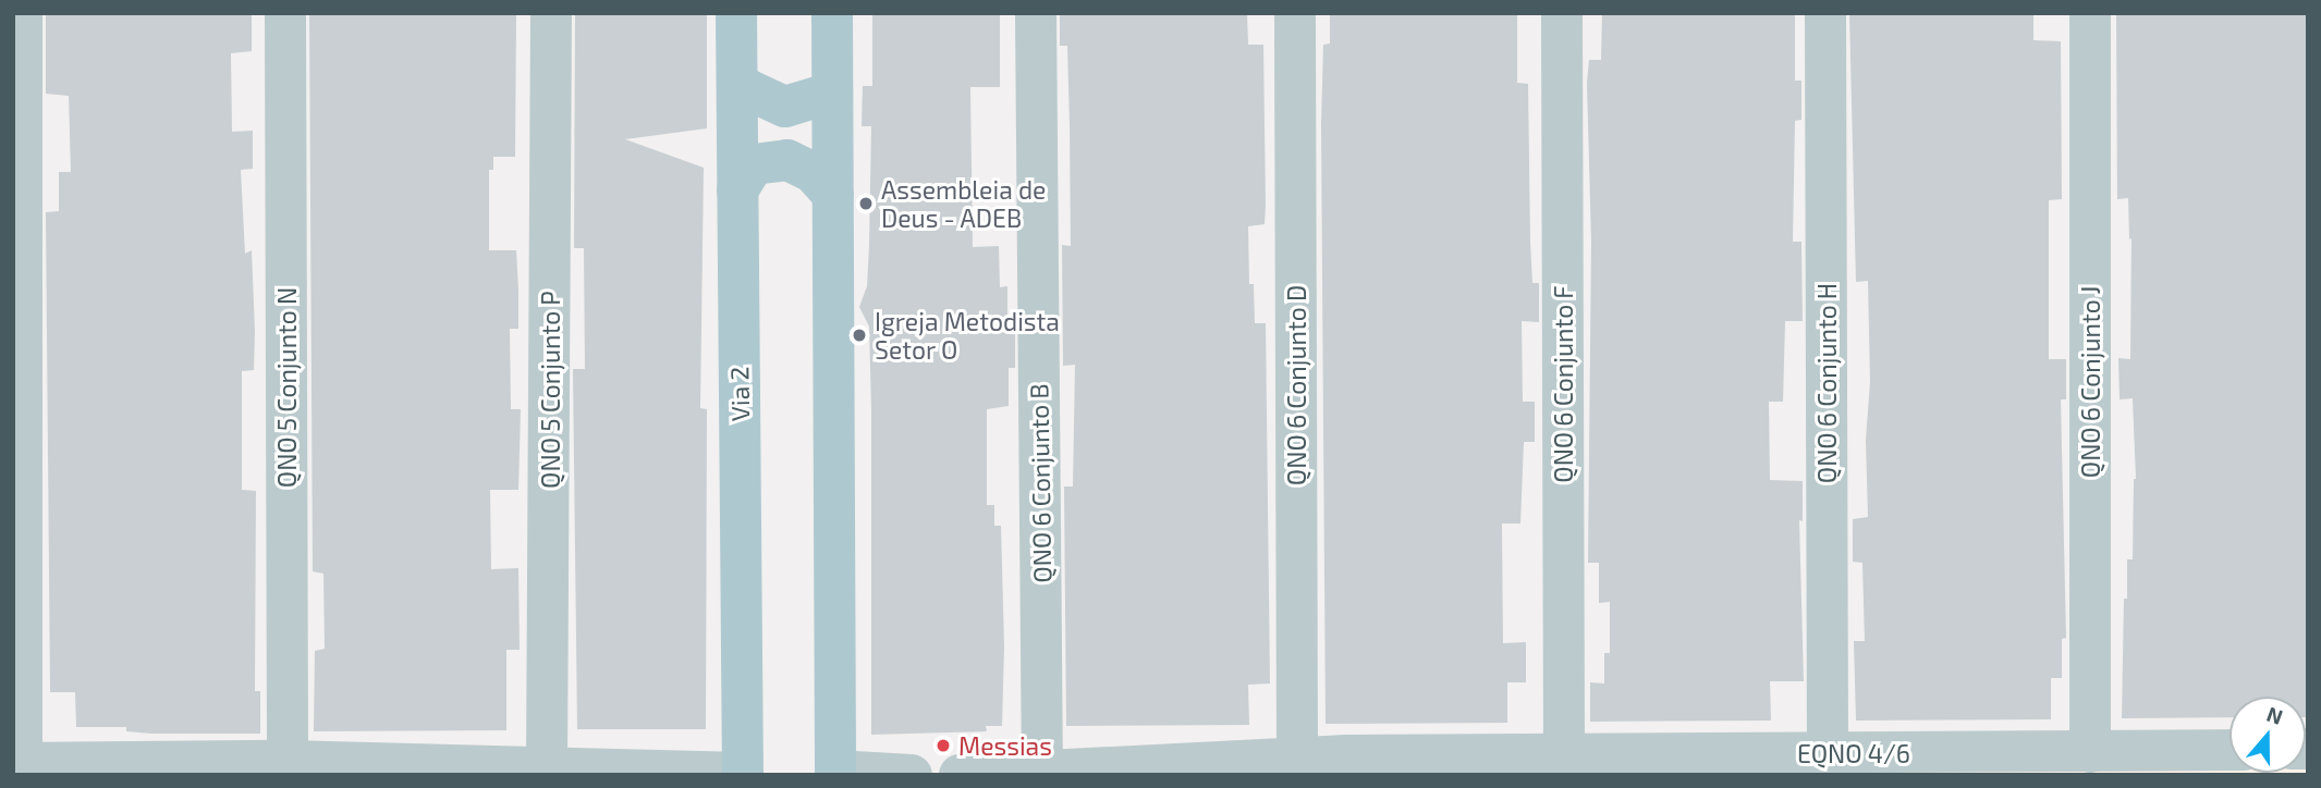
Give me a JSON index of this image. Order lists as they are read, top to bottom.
{
  "streets": {
    "main road": ["Via 2"],
    "street": [
      "QNO 6 Conjunto J",
      "QNO 6 Conjunto H",
      "QNO 6 Conjunto F",
      "QNO 6 Conjunto D",
      "QNO 5 Conjunto N",
      "QNO 5 Conjunto P",
      "QNO 6 Conjunto B",
      "EQNO 4/6"
    ]
  },
  "crossings": [
    ["QNO 6 Conjunto J", "EQNO 4/6"],
    ["QNO 6 Conjunto H", "EQNO 4/6"],
    ["QNO 6 Conjunto F", "EQNO 4/6"],
    ["QNO 6 Conjunto D", "EQNO 4/6"],
    ["QNO 6 Conjunto B", "EQNO 4/6"]
  ],
  "places": ["Assembleia de Deus - ADEB", "Igreja Metodista Setor O", "Messias"],
  "north": "top"
}
